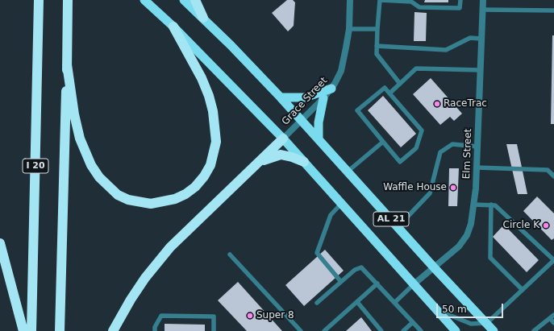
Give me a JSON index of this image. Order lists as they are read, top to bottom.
{
  "streets": {
    "highway": ["I 20", "AL 21"],
    "street": ["Grace Street", "Elm Street"]
  },
  "crossings": [
    ["Grace Street", "AL 21"],
    ["Elm Street", "AL 21"]
  ],
  "places": [
    "RaceTrac",
    "Waffle House",
    "Circle K",
    "Super 8"
  ],
  "scale_bar": "50 m"
}
